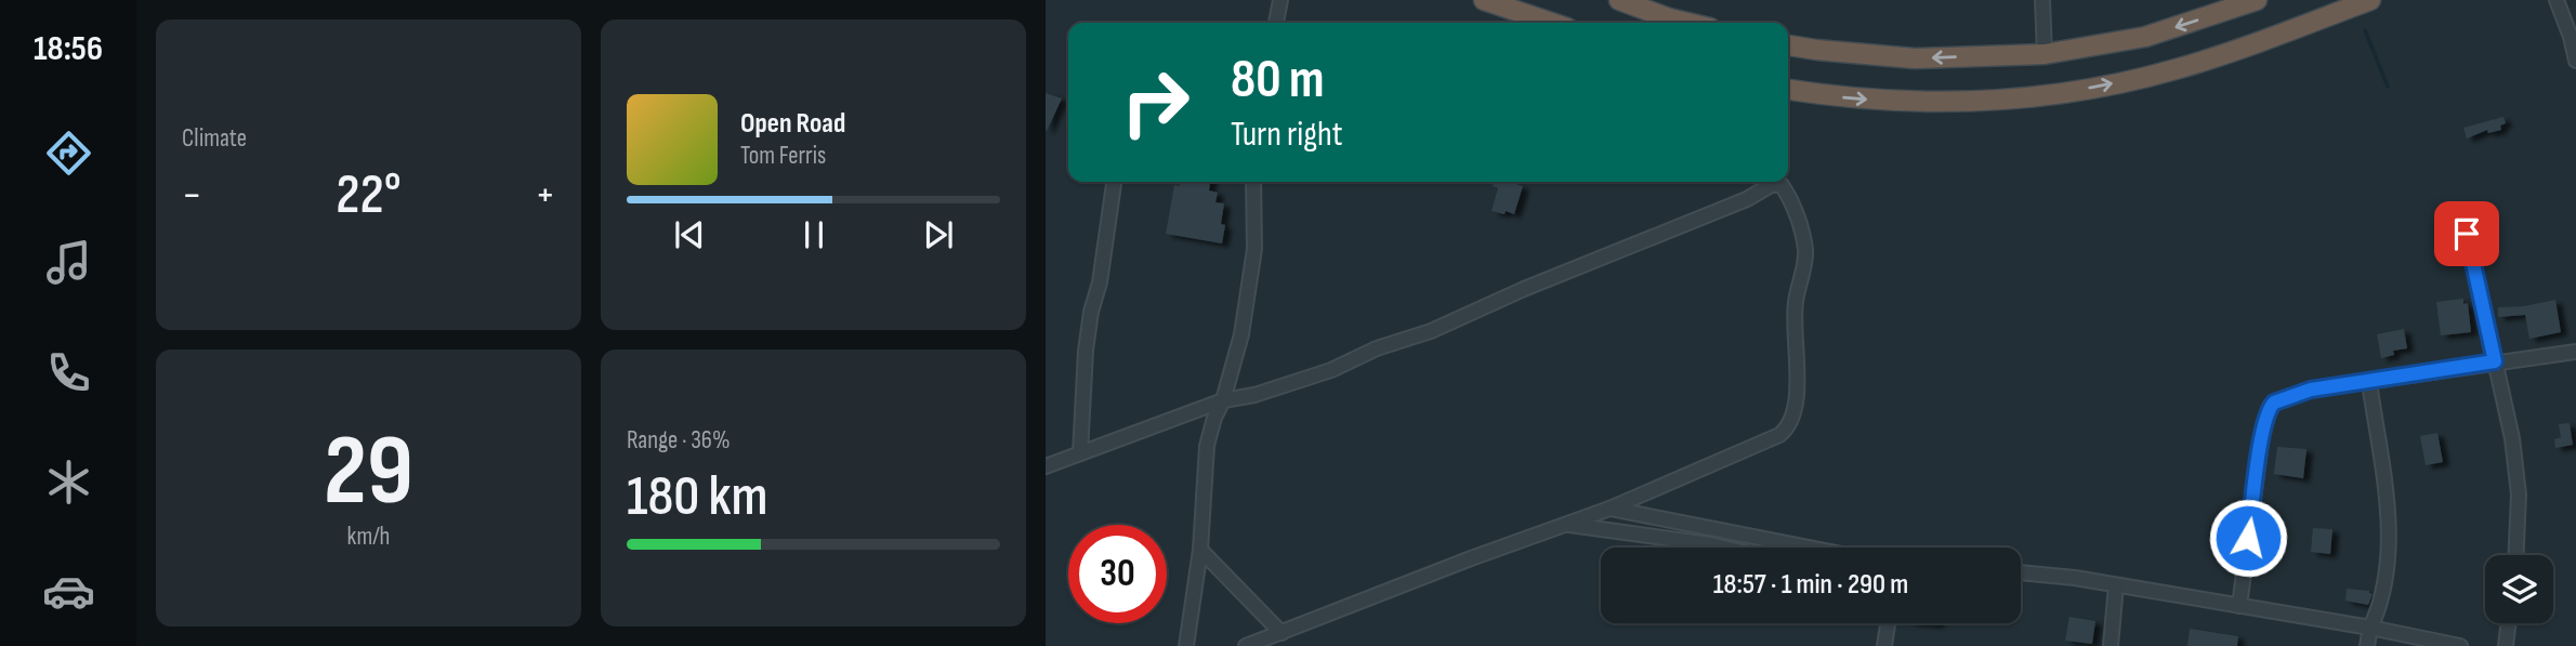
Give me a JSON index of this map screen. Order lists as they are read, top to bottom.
{
  "page": {
    "tabs": "18:56",
    "tile": [
      "Climate",
      ["29", "km/h"],
      ["Range · 36%", "180 km"]
    ],
    "turn": ["80 m", "Turn right"],
    "song": ["Open Road", "Tom Ferris"],
    "heat": ["−", "22°", "+"],
    "limit": "30",
    "trip": "18:57 · 1 min · 290 m"
  }
}
